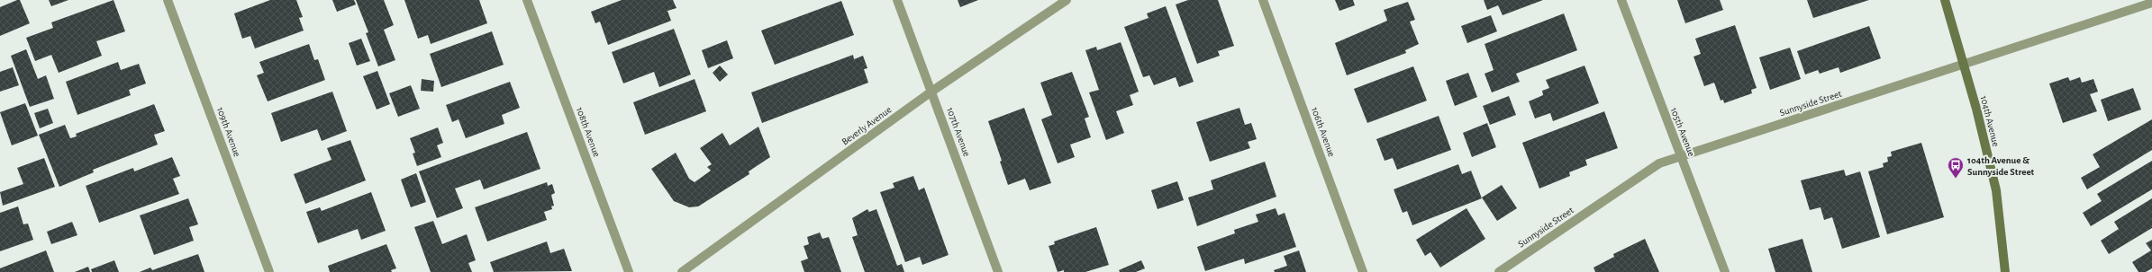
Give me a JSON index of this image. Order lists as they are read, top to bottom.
{
  "streets": {
    "street": [
      "Sunnyside Street",
      "104th Avenue",
      "Beverly Avenue",
      "109th Avenue",
      "108th Avenue",
      "107th Avenue",
      "106th Avenue",
      "105th Avenue"
    ]
  },
  "crossings": [
    ["Sunnyside Street", "104th Avenue"],
    ["Sunnyside Street", "105th Avenue"],
    ["Beverly Avenue", "107th Avenue"]
  ],
  "places": {
    "bus stop": ["104th Avenue & Sunnyside Street"]
  }
}
